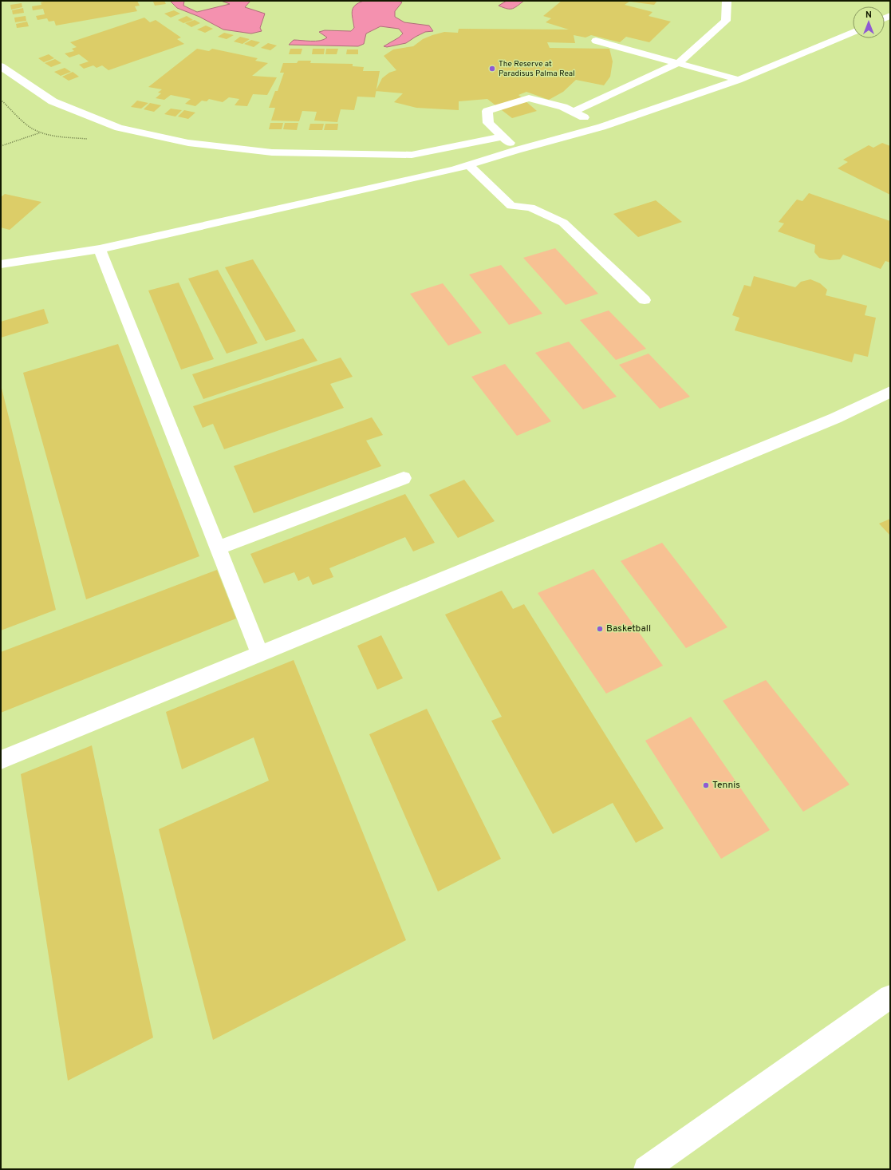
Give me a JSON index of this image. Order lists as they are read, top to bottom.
{
  "places": ["The Reserve at Paradisus Palma Real", "Basketball", "Tennis"],
  "north": "top"
}
